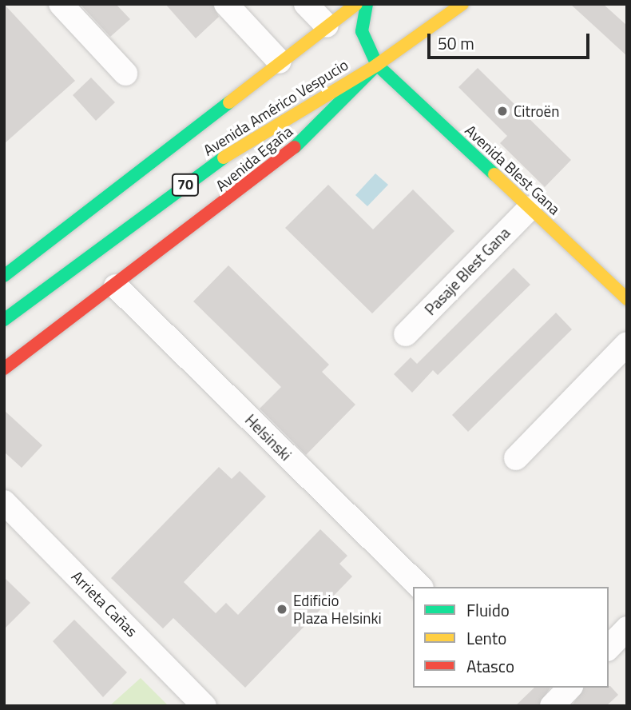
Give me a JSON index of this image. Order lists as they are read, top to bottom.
{
  "streets": {
    "main road": [
      "Avenida Américo Vespucio",
      "Avenida Egaña",
      "Avenida Blest Gana",
      "70"
    ],
    "street": ["Pasaje Blest Gana", "Helsinski", "Arrieta Cañas"]
  },
  "crossings": [
    ["Avenida Américo Vespucio", "Avenida Egaña"],
    ["Avenida Américo Vespucio", "Avenida Blest Gana"],
    ["Avenida Egaña", "Avenida Blest Gana"],
    ["Avenida Egaña", "Helsinski"],
    ["Avenida Blest Gana", "Pasaje Blest Gana"]
  ],
  "places": ["Citroën", "Edificio Plaza Helsinki"],
  "legend": ["Fluido", "Lento", "Atasco"],
  "scale_bar": "50 m"
}
